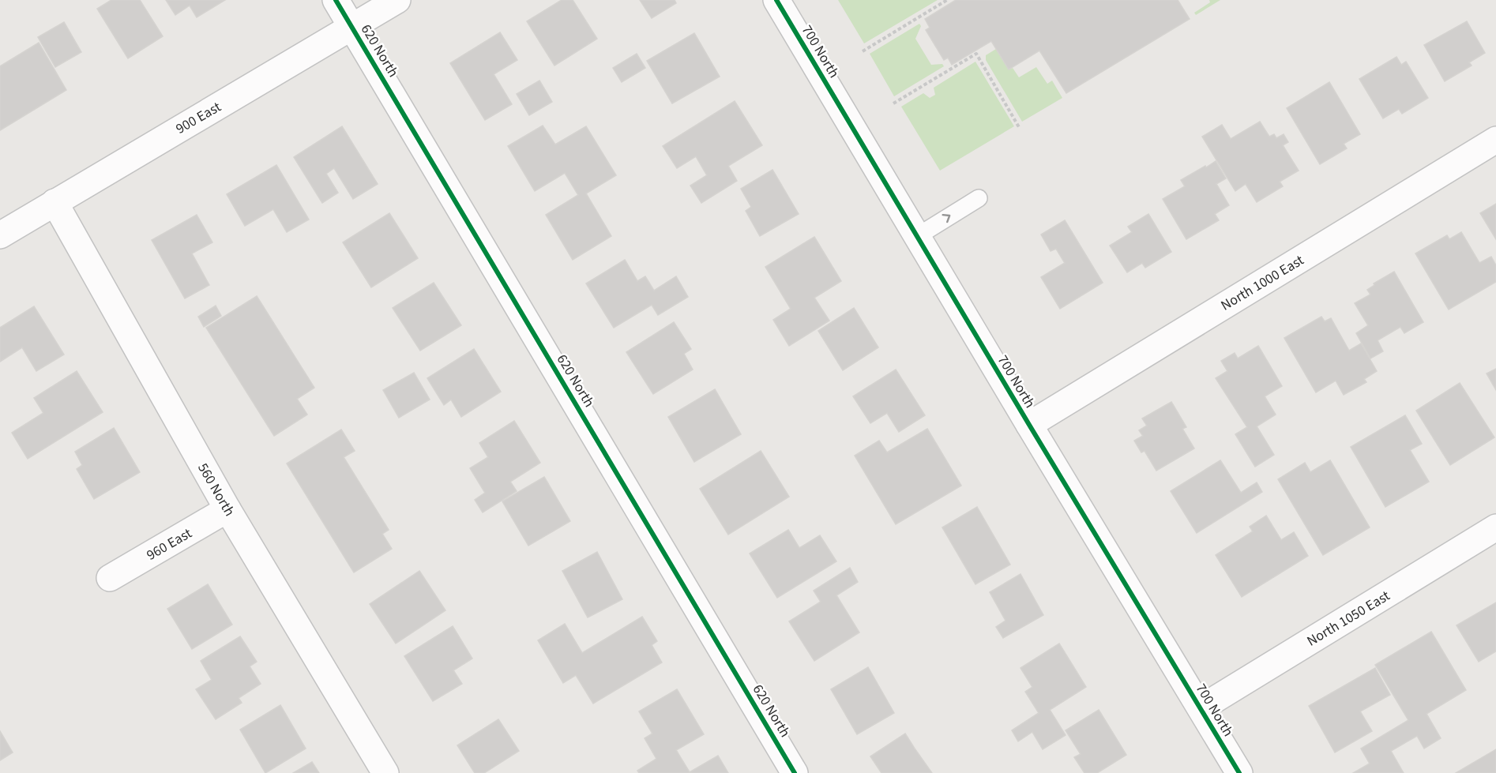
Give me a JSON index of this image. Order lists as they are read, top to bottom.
{
  "streets": {
    "street": [
      "620 North",
      "700 North",
      "900 East",
      "North 1000 East",
      "560 North",
      "960 East",
      "North 1050 East"
    ]
  },
  "crossings": [
    ["620 North", "900 East"],
    ["700 North", "North 1000 East"],
    ["700 North", "North 1050 East"],
    ["900 East", "560 North"],
    ["560 North", "960 East"]
  ]
}
